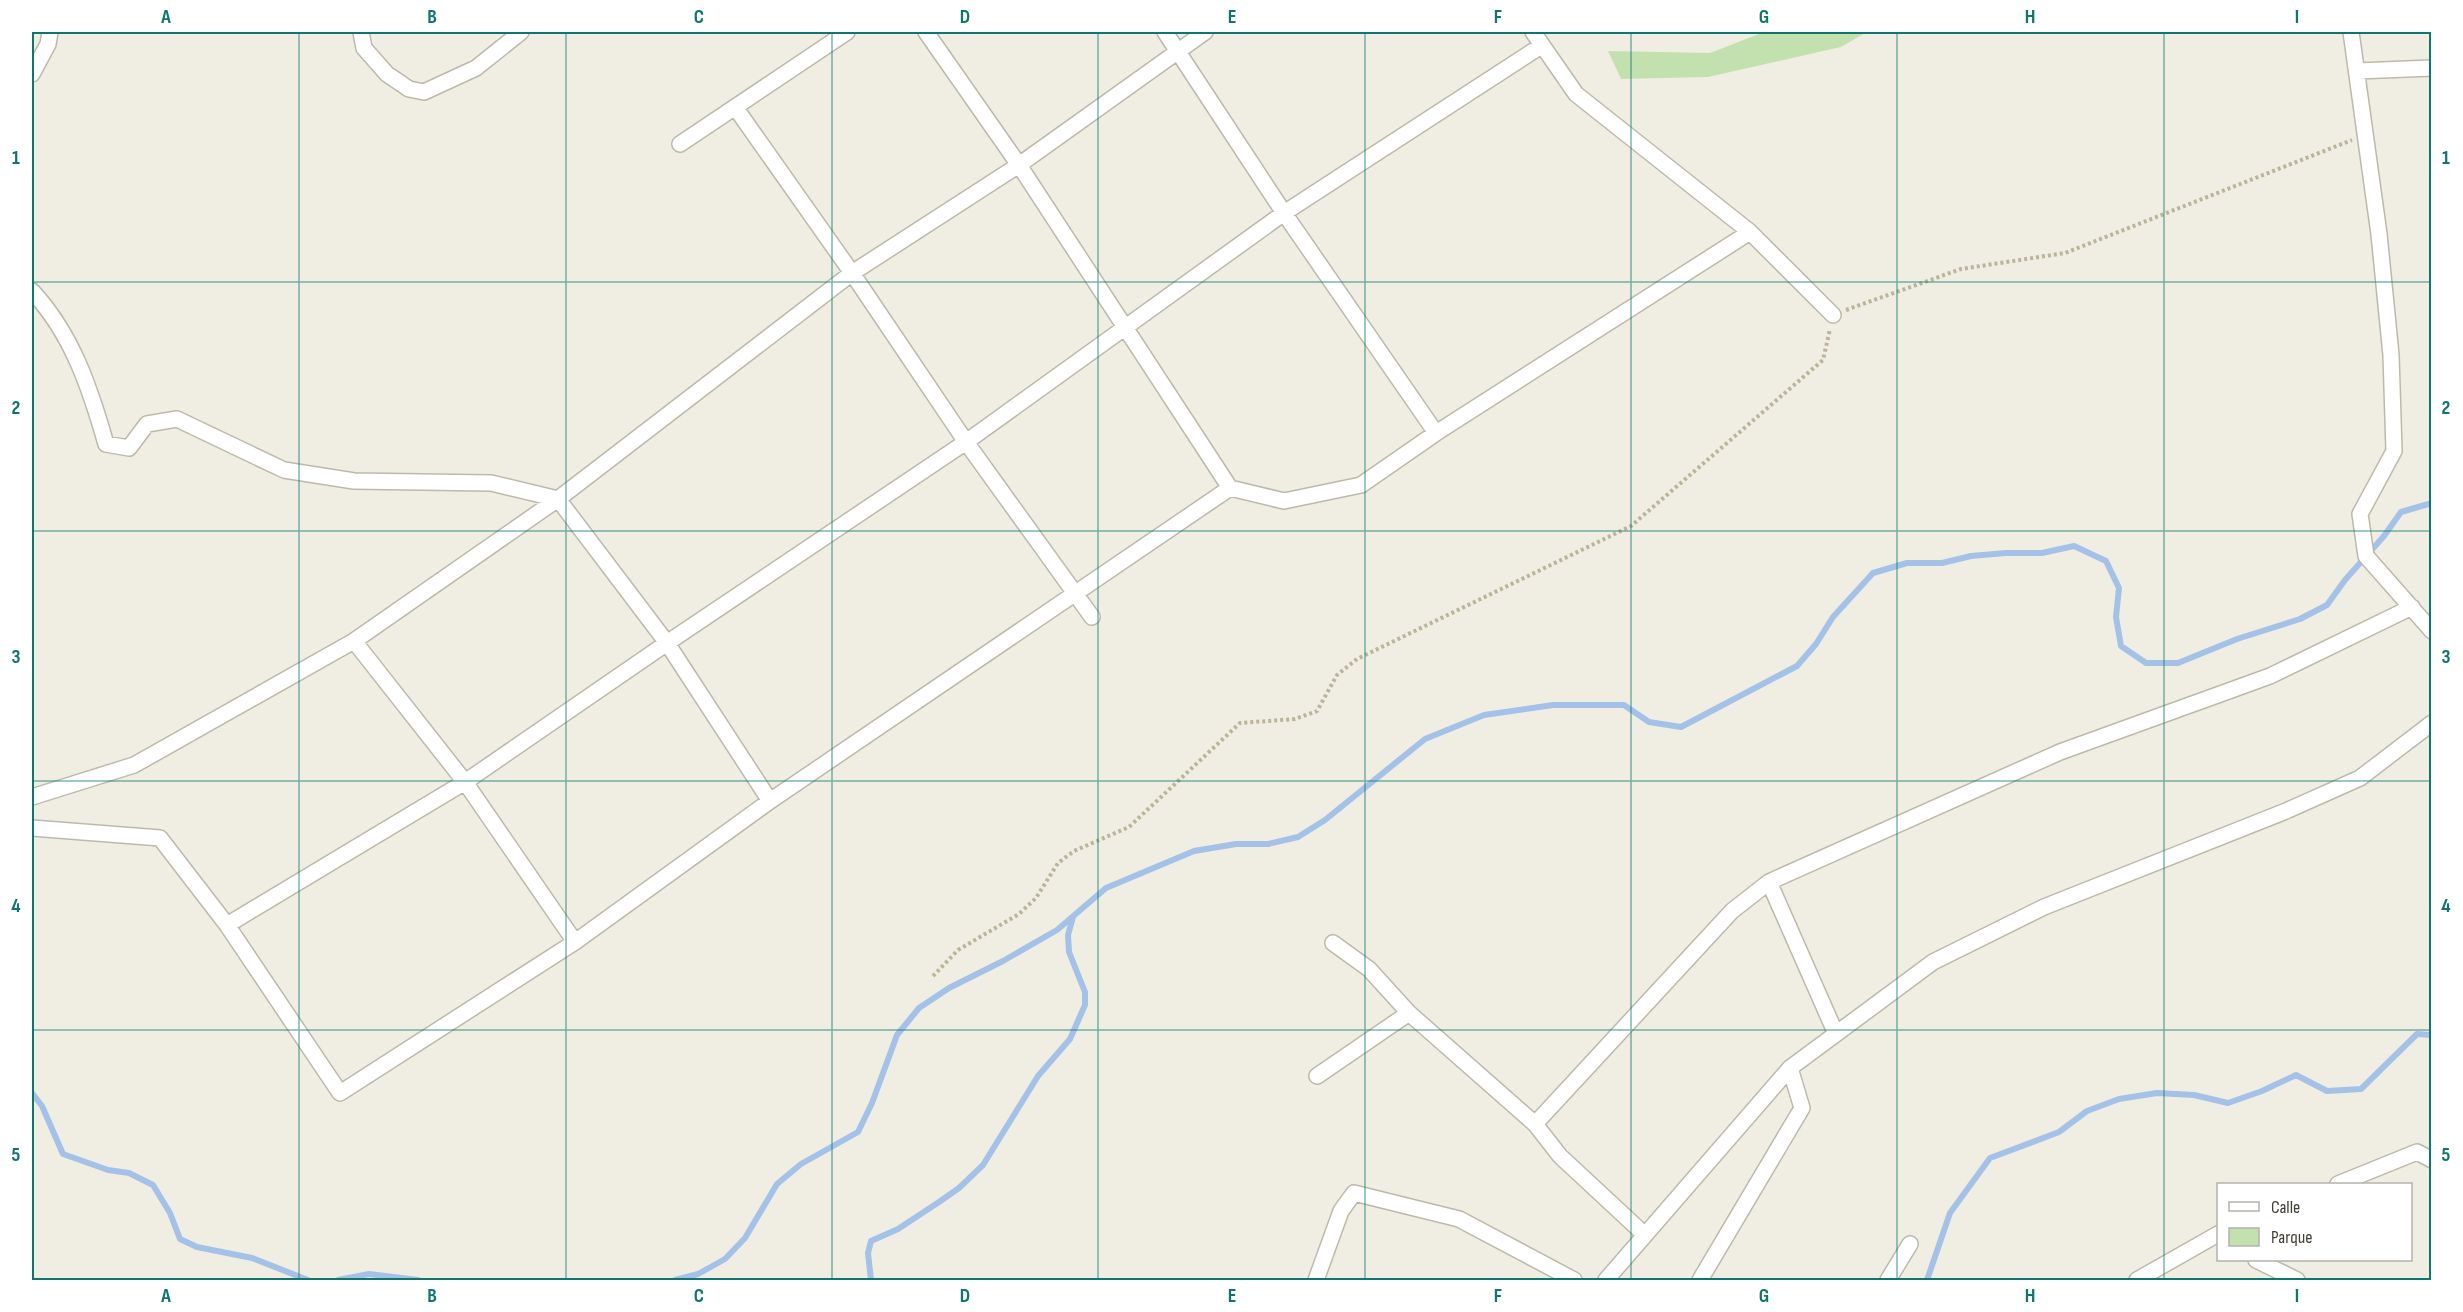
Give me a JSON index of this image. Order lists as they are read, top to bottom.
{
  "legend": ["Calle", "Parque"],
  "grid": {
    "columns": [
      "A",
      "B",
      "C",
      "D",
      "E",
      "F",
      "G",
      "H",
      "I"
    ],
    "rows": [
      "1",
      "2",
      "3",
      "4",
      "5"
    ]
  }
}
